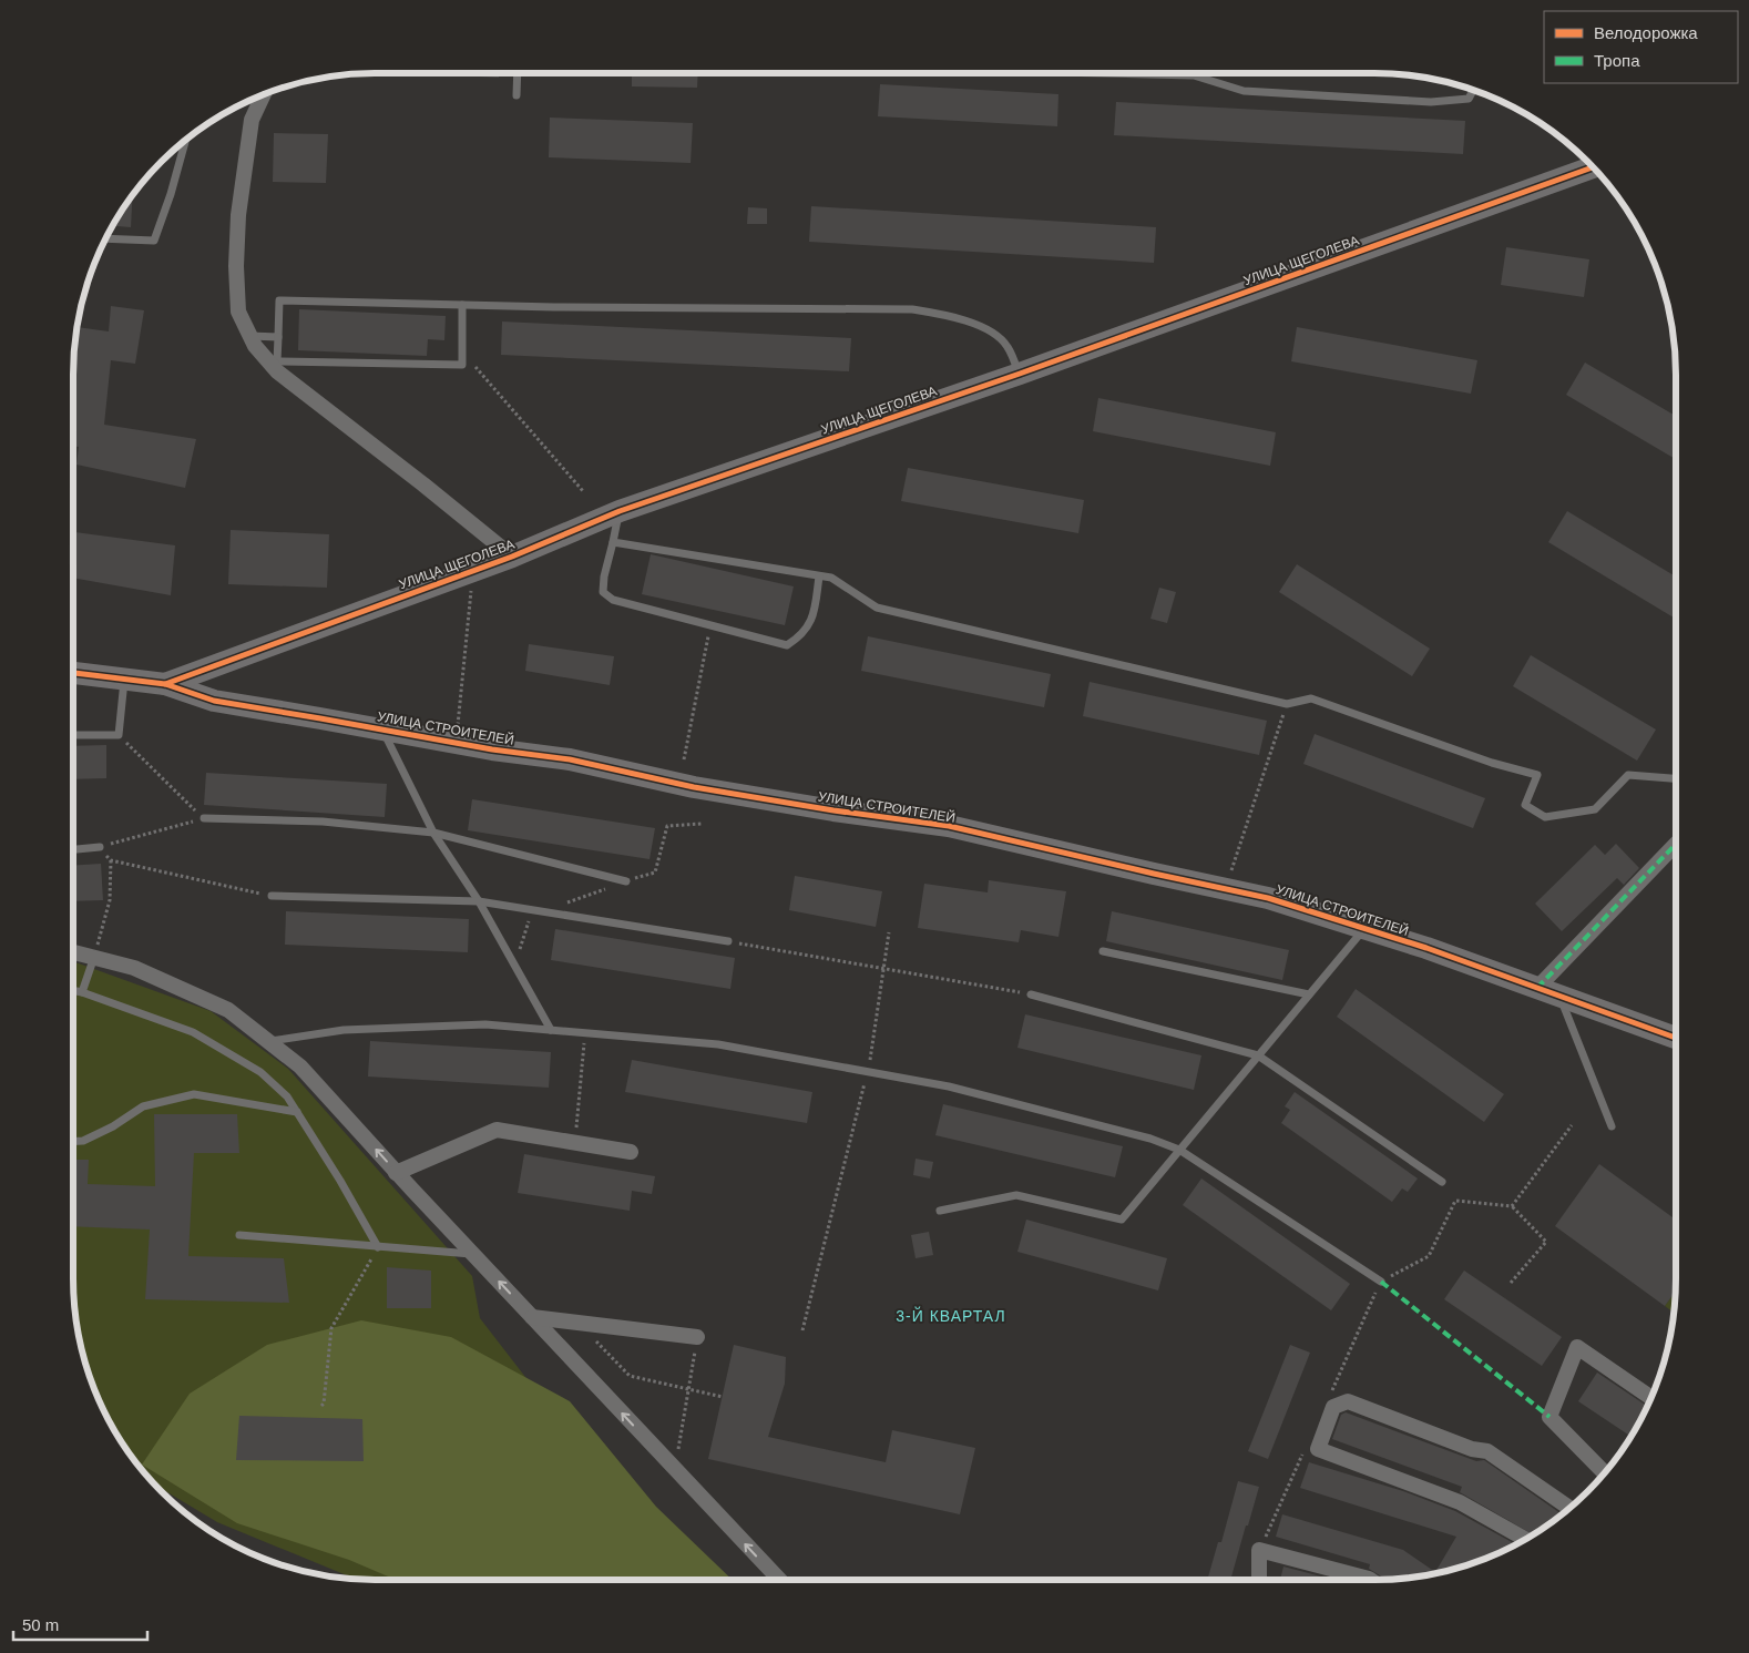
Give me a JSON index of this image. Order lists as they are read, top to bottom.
{
  "streets": {
    "street": ["УЛИЦА ЩЕГОЛЕВА", "УЛИЦА СТРОИТЕЛЕЙ"]
  },
  "crossings": [
    ["УЛИЦА ЩЕГОЛЕВА", "УЛИЦА СТРОИТЕЛЕЙ"]
  ],
  "districts": ["3-Й КВАРТАЛ"],
  "legend": ["Велодорожка", "Тропа"],
  "scale_bar": "50 m"
}
